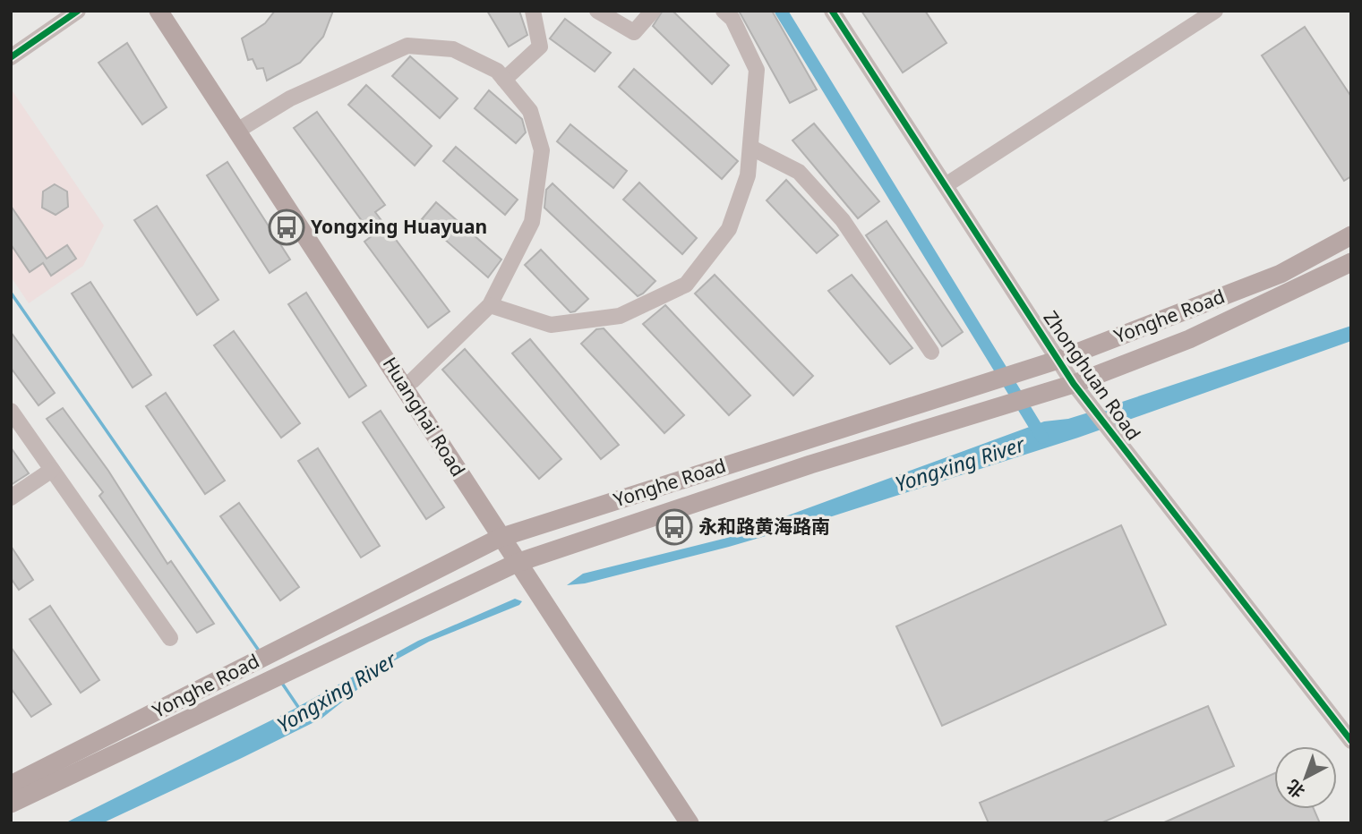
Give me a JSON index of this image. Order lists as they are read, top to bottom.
{
  "streets": {
    "main road": ["Yonghe Road", "Huanghai Road"],
    "street": ["Zhonghuan Road"]
  },
  "crossings": [
    ["Yonghe Road", "Zhonghuan Road"],
    ["Yonghe Road", "Huanghai Road"]
  ],
  "water": ["Yongxing River"],
  "places": {
    "bus stop": ["Yongxing Huayuan", "永和路黄海路南"]
  },
  "north": "bottom left"
}
